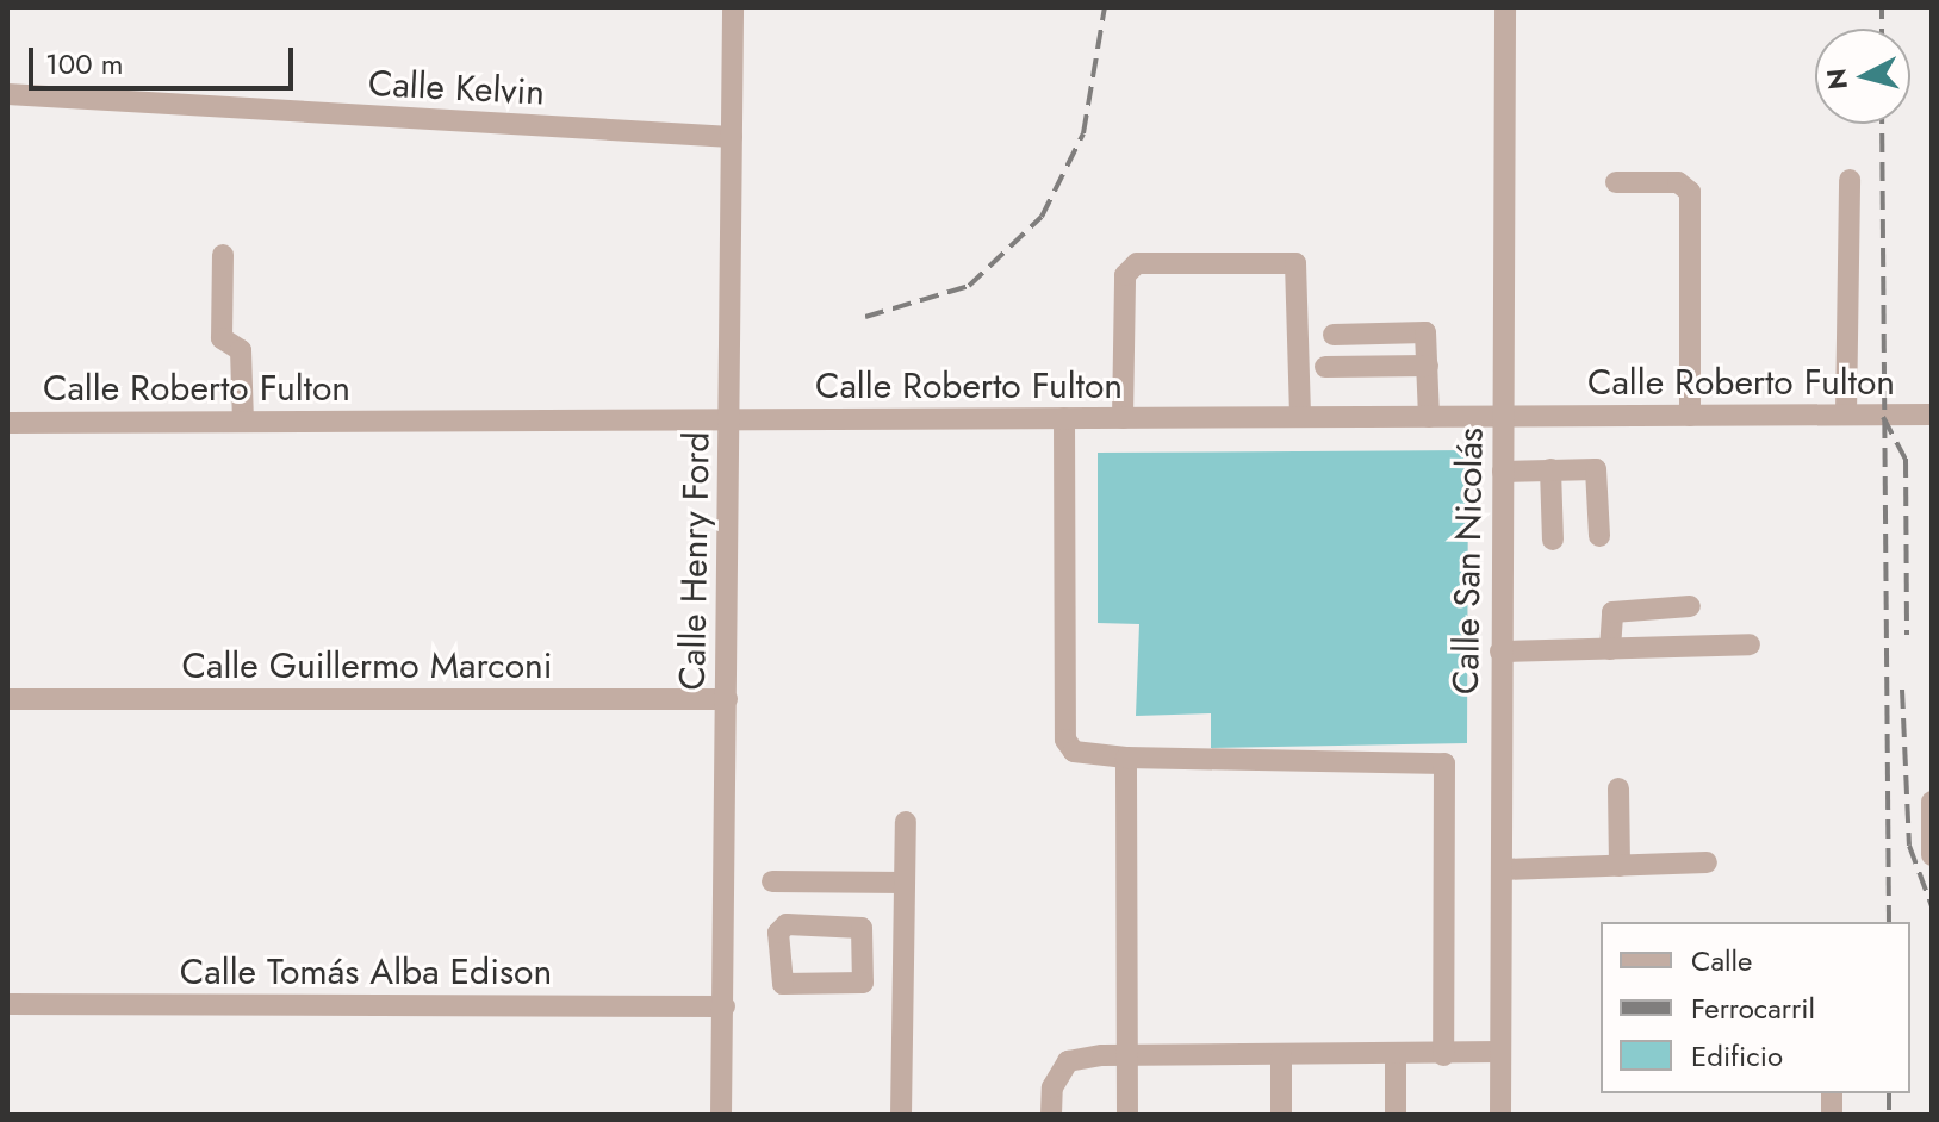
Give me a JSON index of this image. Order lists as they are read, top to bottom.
{
  "streets": {
    "street": [
      "Calle Kelvin",
      "Calle Roberto Fulton",
      "Calle Henry Ford",
      "Calle San Nicolás",
      "Calle Guillermo Marconi",
      "Calle Tomás Alba Edison"
    ]
  },
  "crossings": [
    ["Calle Kelvin", "Calle Henry Ford"],
    ["Calle Roberto Fulton", "Calle Henry Ford"],
    ["Calle Roberto Fulton", "Calle San Nicolás"],
    ["Calle Henry Ford", "Calle Guillermo Marconi"],
    ["Calle Henry Ford", "Calle Tomás Alba Edison"]
  ],
  "legend": ["Calle", "Ferrocarril", "Edificio"],
  "scale_bar": "100 m",
  "north": "left"
}
